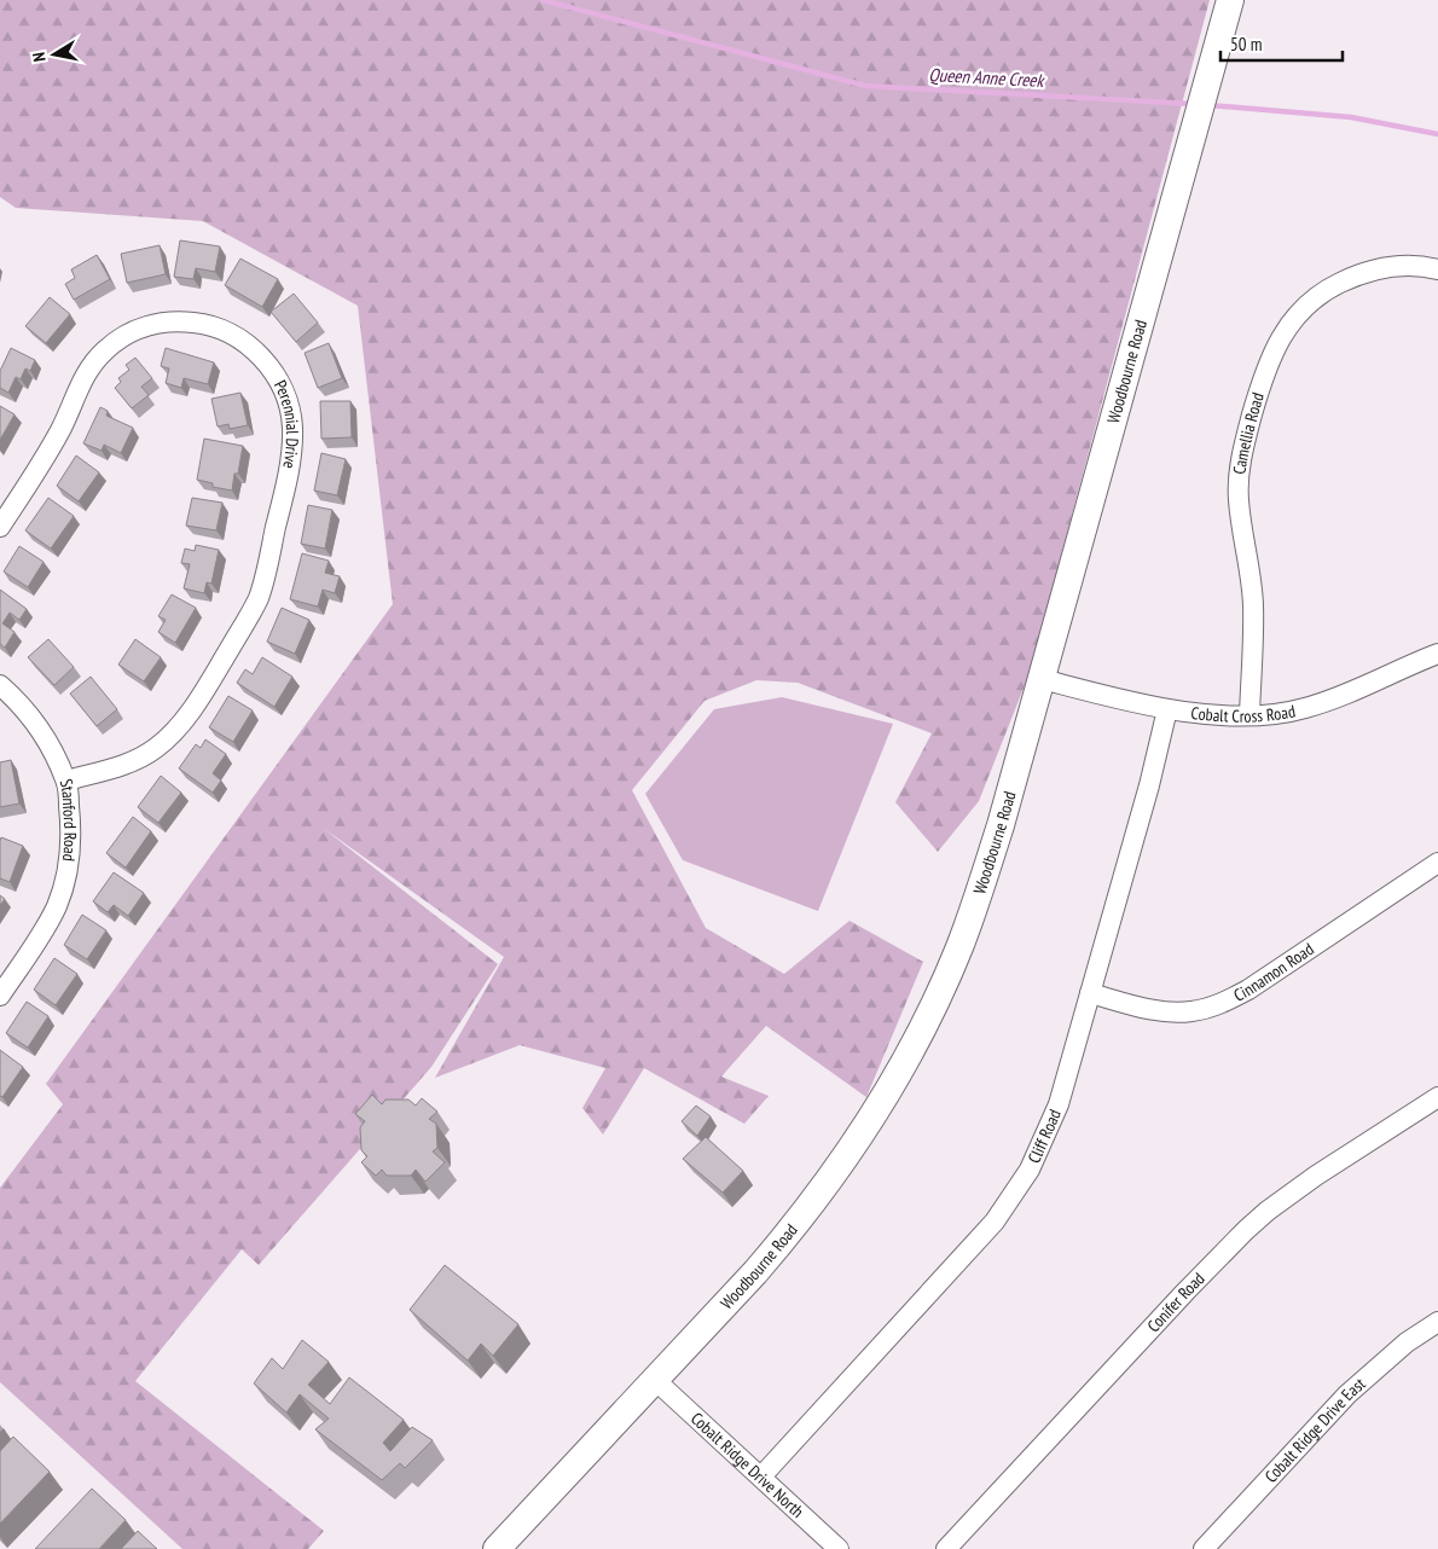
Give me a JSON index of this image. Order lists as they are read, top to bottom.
{
  "streets": {
    "main road": ["Woodbourne Road"],
    "street": [
      "Perennial Drive",
      "Camellia Road",
      "Cobalt Cross Road",
      "Stanford Road",
      "Cinnamon Road",
      "Cliff Road",
      "Conifer Road",
      "Cobalt Ridge Drive East",
      "Cobalt Ridge Drive North"
    ]
  },
  "crossings": [
    ["Woodbourne Road", "Cobalt Cross Road"],
    ["Woodbourne Road", "Cobalt Ridge Drive North"],
    ["Perennial Drive", "Stanford Road"],
    ["Camellia Road", "Cobalt Cross Road"],
    ["Cobalt Cross Road", "Cliff Road"],
    ["Cinnamon Road", "Cliff Road"],
    ["Cliff Road", "Cobalt Ridge Drive North"]
  ],
  "water": ["Queen Anne Creek"],
  "scale_bar": "50 m",
  "north": "left"
}
